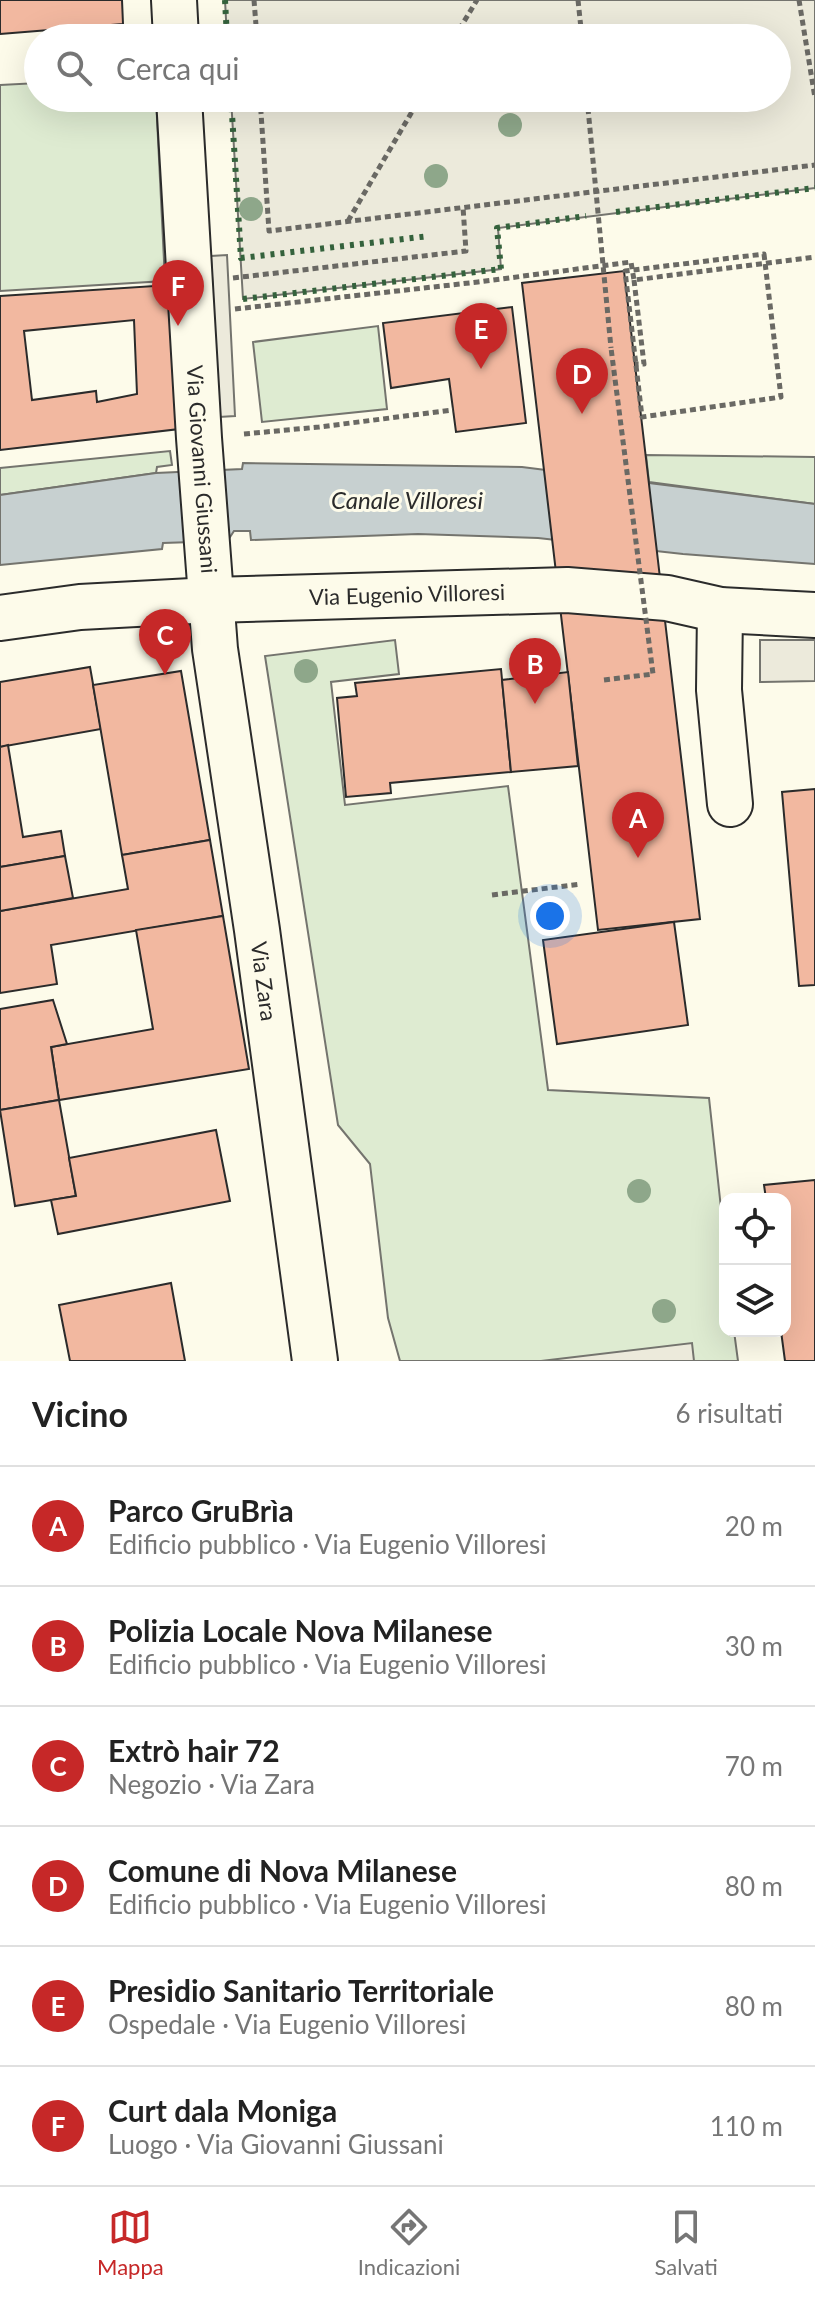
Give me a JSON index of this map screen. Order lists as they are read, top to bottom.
{
  "streets": {
    "street": ["Via Giovanni Giussani", "Via Eugenio Villoresi", "Via Zara"]
  },
  "crossings": [
    ["Via Giovanni Giussani", "Via Eugenio Villoresi"],
    ["Via Giovanni Giussani", "Via Zara"],
    ["Via Eugenio Villoresi", "Via Zara"]
  ],
  "water": ["Canale Villoresi"],
  "page": {
    "search": "Cerca qui",
    "pins": [
      "F",
      "E",
      "D",
      "C",
      "B",
      "A"
    ],
    "heading": ["Vicino", "6 risultati"],
    "list": [
      {
        "mark": "A",
        "name": "Parco GruBrìa",
        "note": "Edificio pubblico · Via Eugenio Villoresi",
        "value": "20 m"
      },
      {
        "mark": "B",
        "name": "Polizia Locale Nova Milanese",
        "note": "Edificio pubblico · Via Eugenio Villoresi",
        "value": "30 m"
      },
      {
        "mark": "C",
        "name": "Extrò hair 72",
        "note": "Negozio · Via Zara",
        "value": "70 m"
      },
      {
        "mark": "D",
        "name": "Comune di Nova Milanese",
        "note": "Edificio pubblico · Via Eugenio Villoresi",
        "value": "80 m"
      },
      {
        "mark": "E",
        "name": "Presidio Sanitario Territoriale",
        "note": "Ospedale · Via Eugenio Villoresi",
        "value": "80 m"
      },
      {
        "mark": "F",
        "name": "Curt dala Moniga",
        "note": "Luogo · Via Giovanni Giussani",
        "value": "110 m"
      }
    ],
    "nav": ["Mappa", "Indicazioni", "Salvati"]
  }
}
